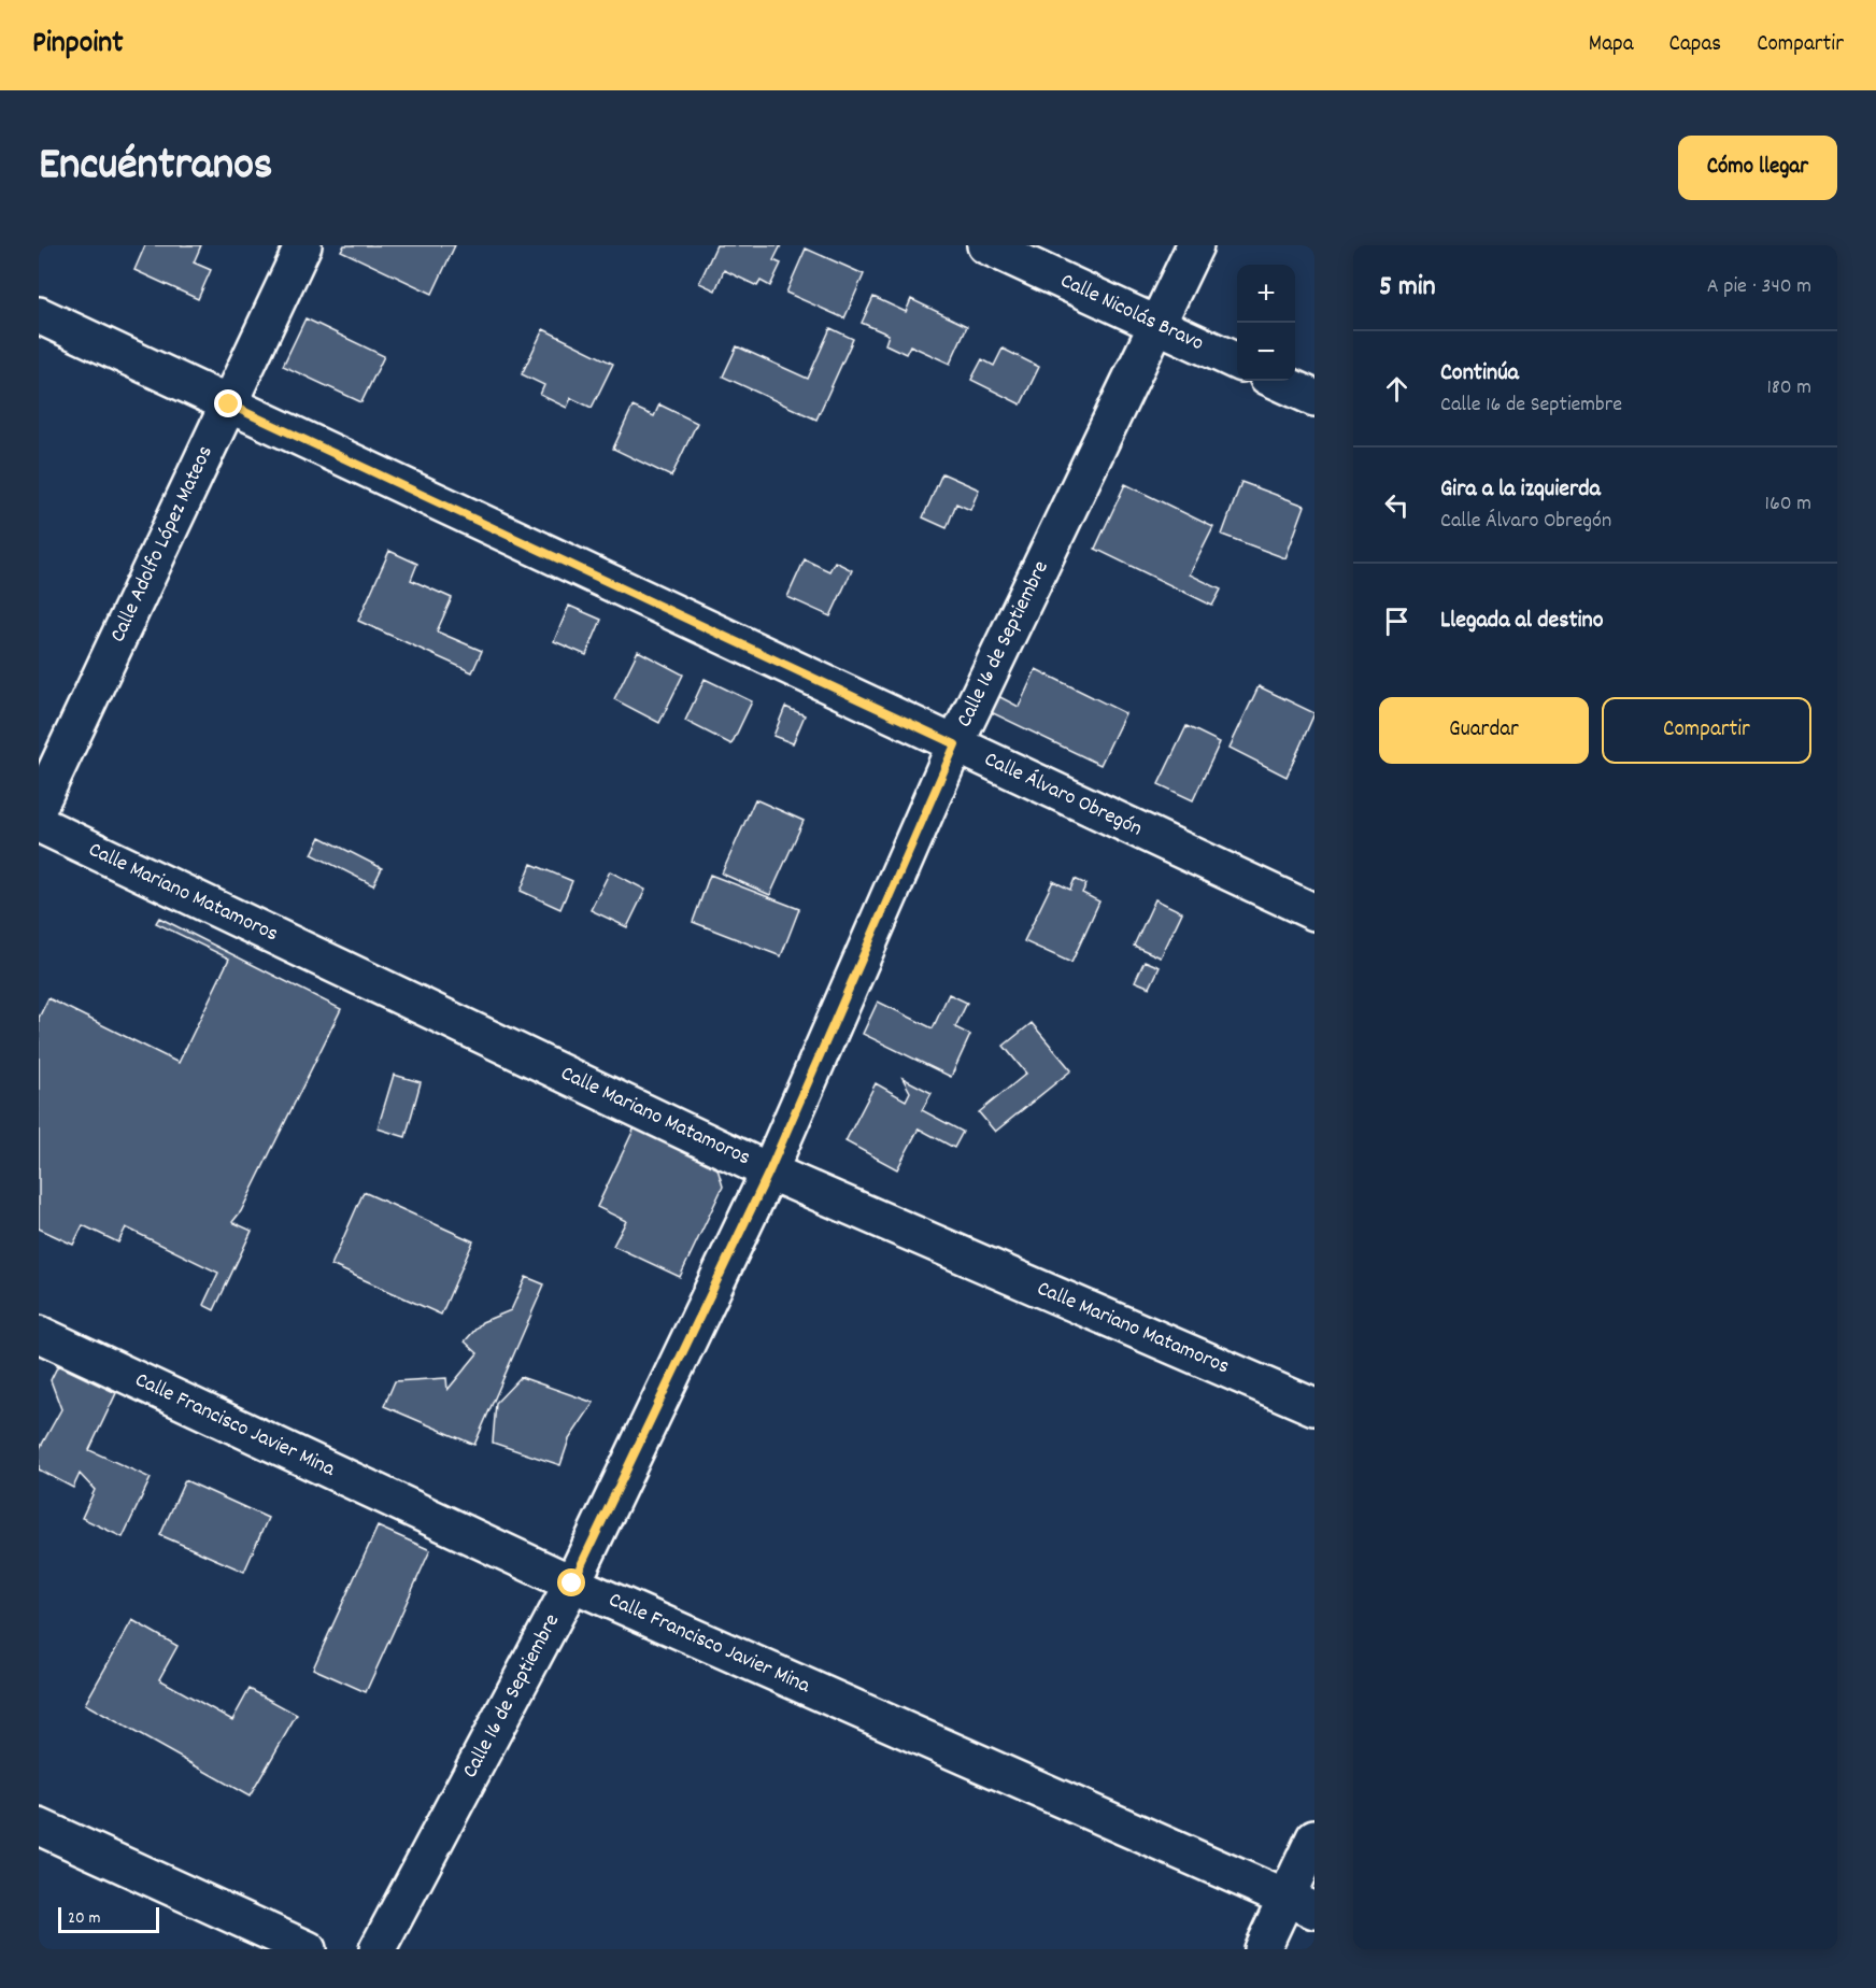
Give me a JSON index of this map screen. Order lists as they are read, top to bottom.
{
  "streets": {
    "street": [
      "Calle Nicolás Bravo",
      "Calle Adolfo López Mateos",
      "Calle 16 de Septiembre",
      "Calle Álvaro Obregón",
      "Calle Mariano Matamoros",
      "Calle Francisco Javier Mina"
    ]
  },
  "crossings": [
    ["Calle Nicolás Bravo", "Calle 16 de Septiembre"],
    ["Calle Adolfo López Mateos", "Calle Álvaro Obregón"],
    ["Calle 16 de Septiembre", "Calle Álvaro Obregón"],
    ["Calle 16 de Septiembre", "Calle Mariano Matamoros"],
    ["Calle 16 de Septiembre", "Calle Francisco Javier Mina"]
  ],
  "scale_bar": "20 m",
  "page": {
    "header": "Pinpoint",
    "nav": ["Mapa", "Capas", "Compartir"],
    "title": "Encuéntranos",
    "buttons": [
      "Cómo llegar",
      ["Guardar", "Compartir"]
    ],
    "heading": ["5 min", "A pie · 340 m"],
    "map_buttons": ["+", "−"],
    "list": [
      ["Continúa", "Calle 16 de Septiembre", "180 m"],
      ["Gira a la izquierda", "Calle Álvaro Obregón", "160 m"],
      "Llegada al destino"
    ],
    "scale": "20 m"
  }
}
